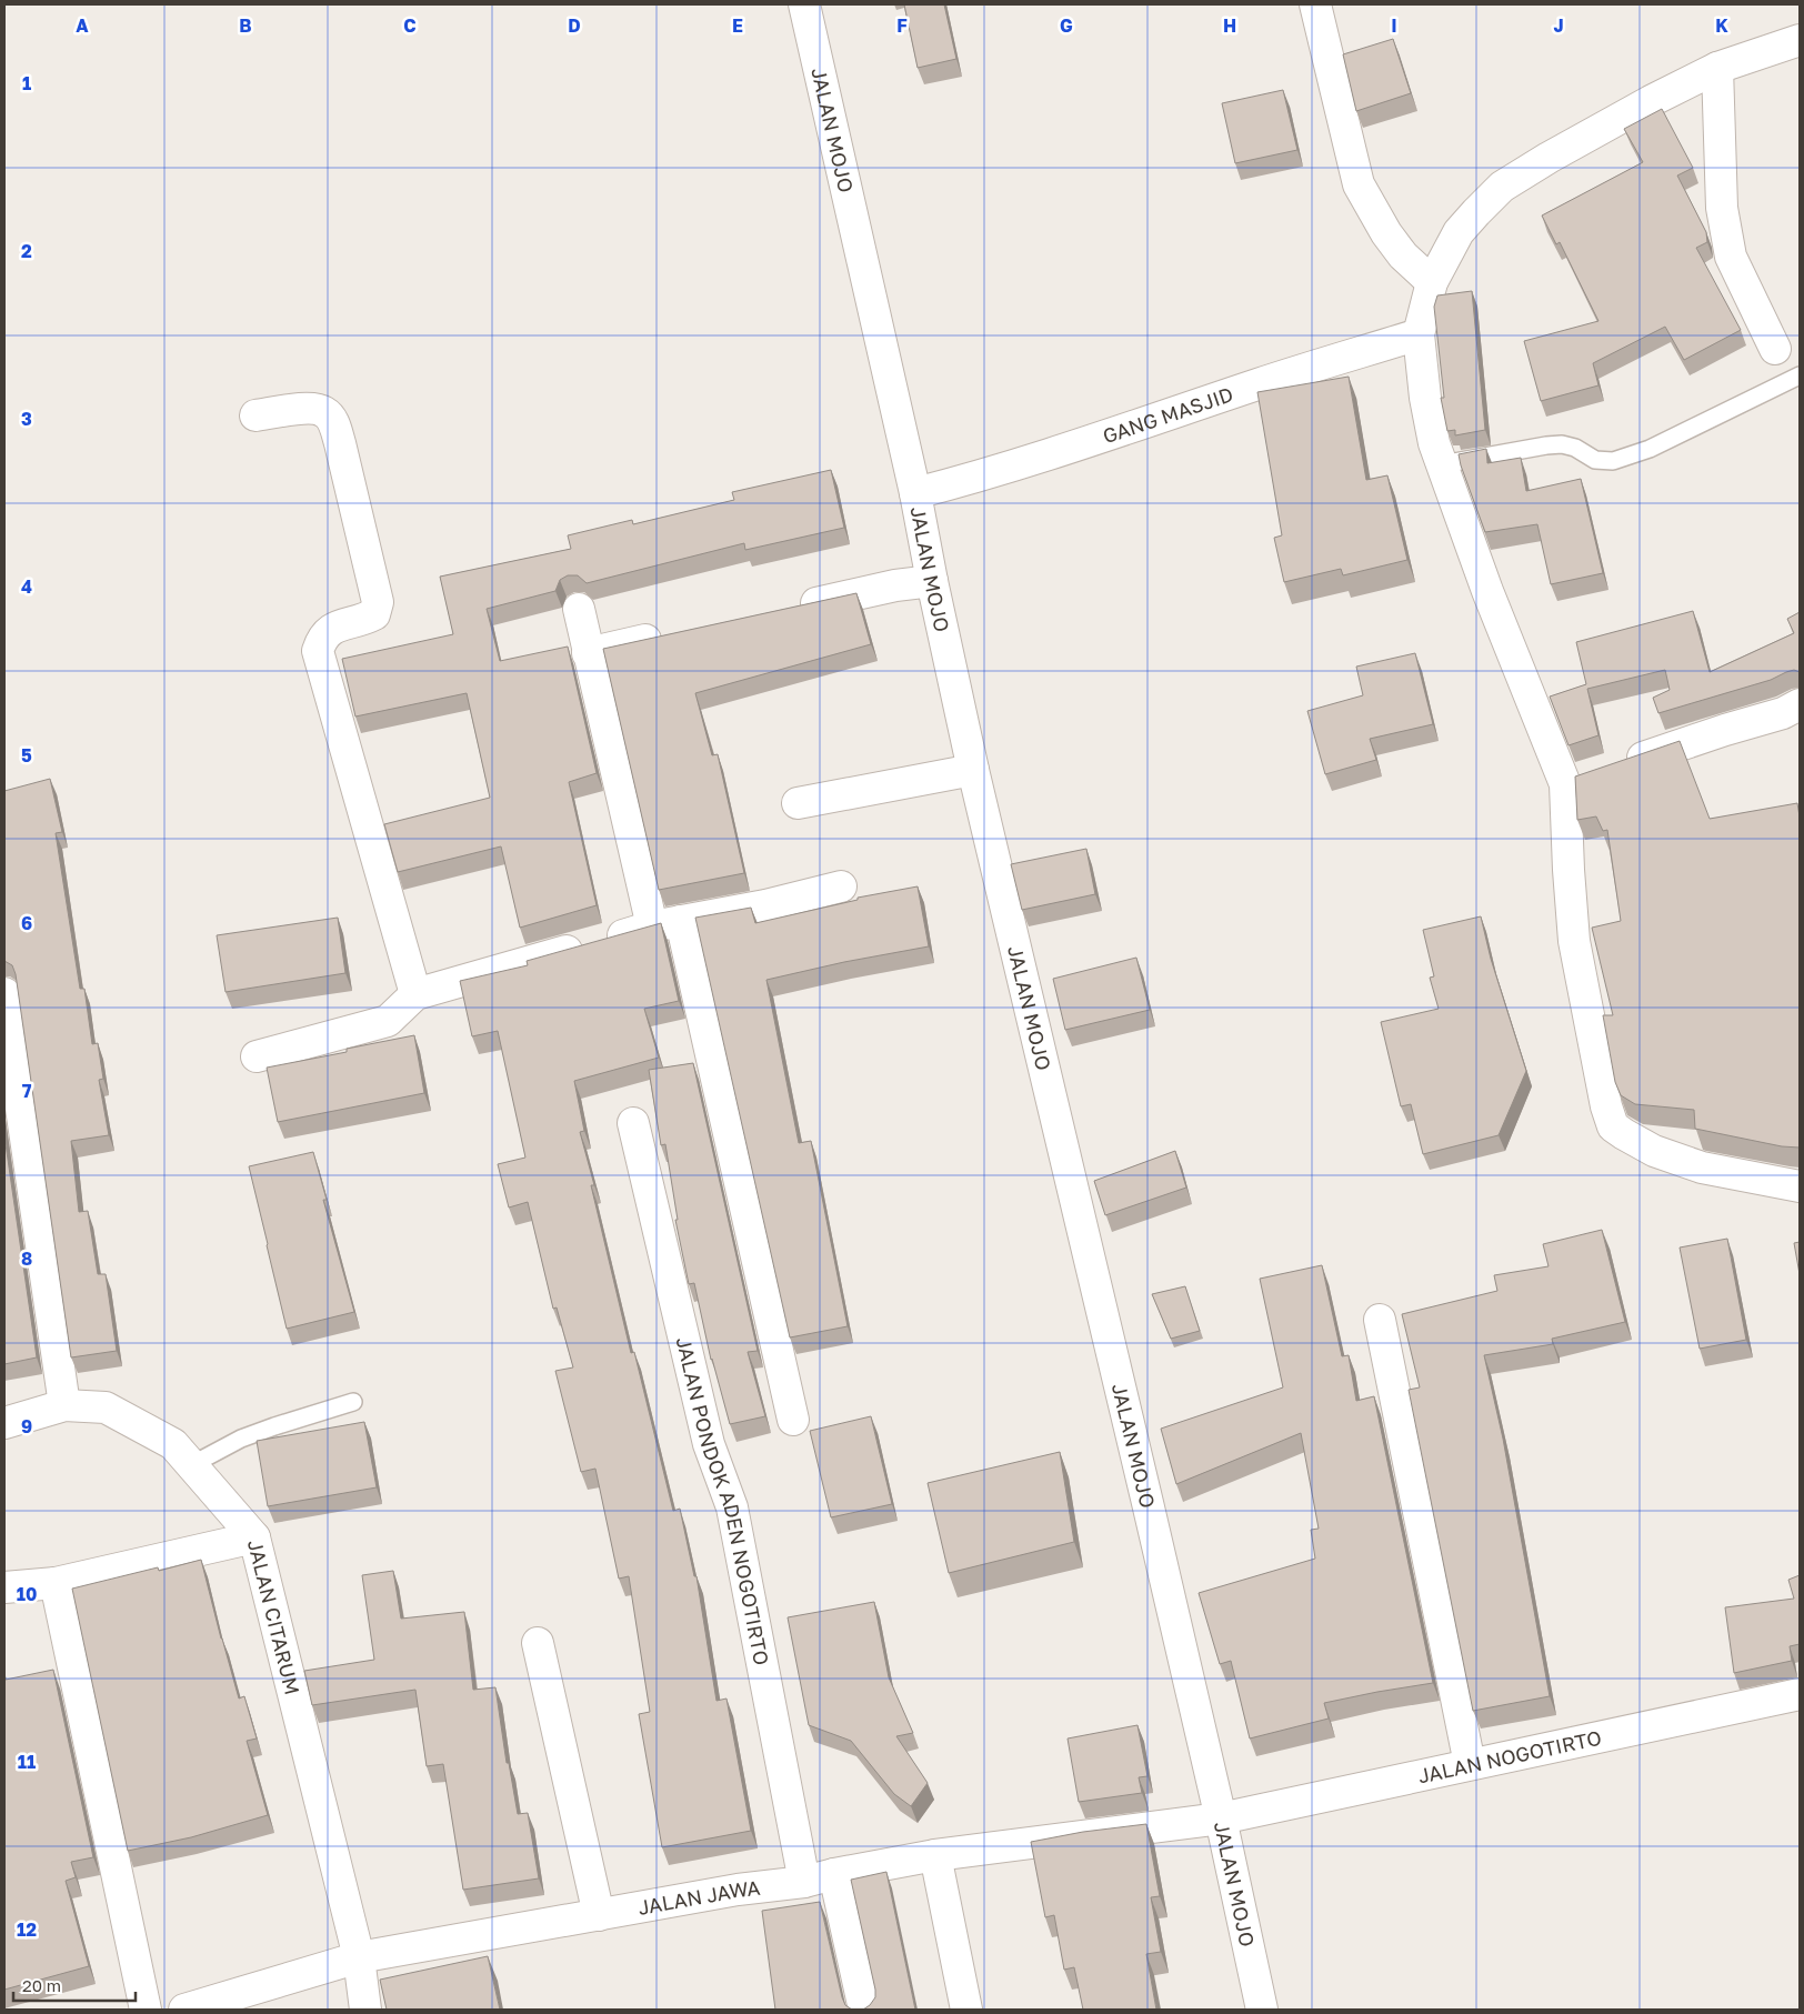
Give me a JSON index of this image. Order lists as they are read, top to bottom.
{
  "streets": {
    "street": [
      "JALAN MOJO",
      "GANG MASJID",
      "JALAN PONDOK ADEN NOGOTIRTO",
      "JALAN CITARUM",
      "JALAN NOGOTIRTO",
      "JALAN JAWA"
    ]
  },
  "crossings": [
    ["JALAN MOJO", "GANG MASJID"],
    ["JALAN MOJO", "JALAN NOGOTIRTO"],
    ["JALAN MOJO", "JALAN JAWA"],
    ["JALAN PONDOK ADEN NOGOTIRTO", "JALAN JAWA"],
    ["JALAN CITARUM", "JALAN JAWA"],
    ["JALAN NOGOTIRTO", "JALAN JAWA"]
  ],
  "scale_bar": "20 m",
  "grid": {
    "columns": [
      "A",
      "B",
      "C",
      "D",
      "E",
      "F",
      "G",
      "H",
      "I",
      "J",
      "K"
    ],
    "rows": [
      "1",
      "2",
      "3",
      "4",
      "5",
      "6",
      "7",
      "8",
      "9",
      "10",
      "11",
      "12"
    ]
  }
}
